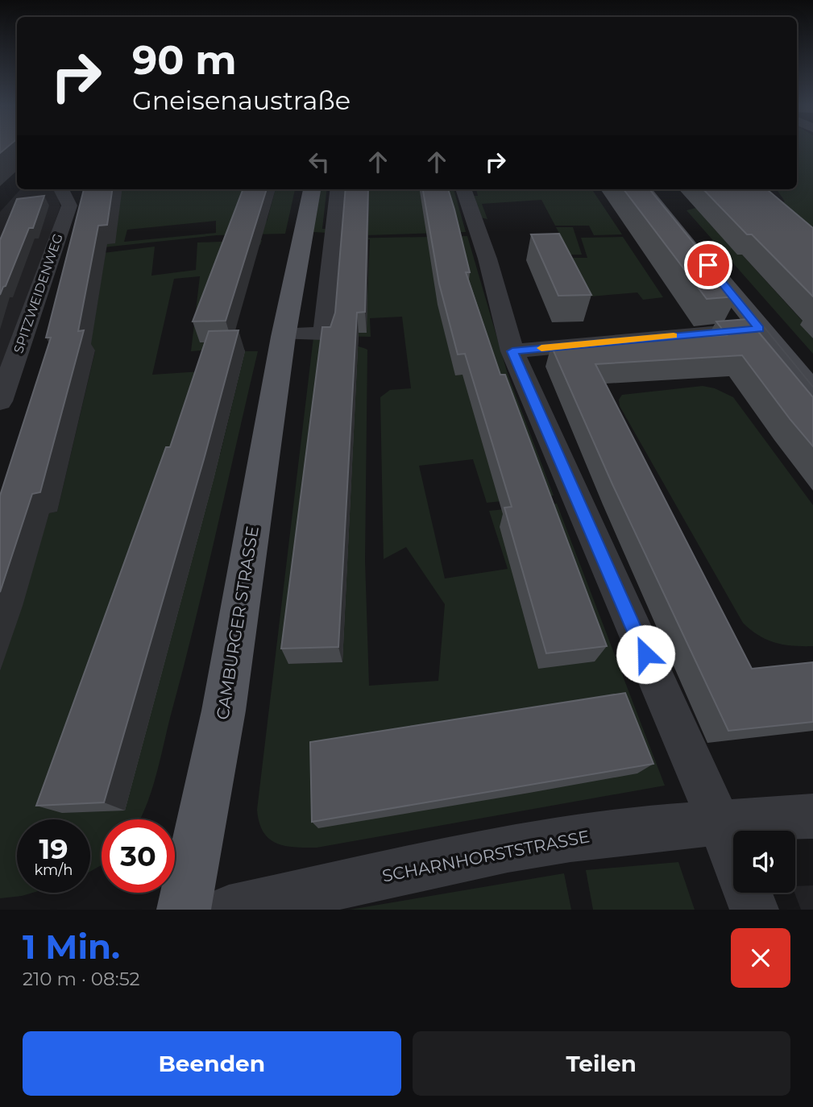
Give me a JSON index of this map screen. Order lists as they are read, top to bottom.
{
  "streets": {
    "main road": ["CAMBURGER STRASSE"],
    "street": ["SPITZWEIDENWEG", "SCHARNHORSTSTRASSE"]
  },
  "page": {
    "turn": ["90 m", "Gneisenaustraße"],
    "speed": "19 km/h",
    "limit": "30",
    "heading": ["1 Min.", "210 m · 08:52"],
    "buttons": ["Beenden", "Teilen"]
  }
}
